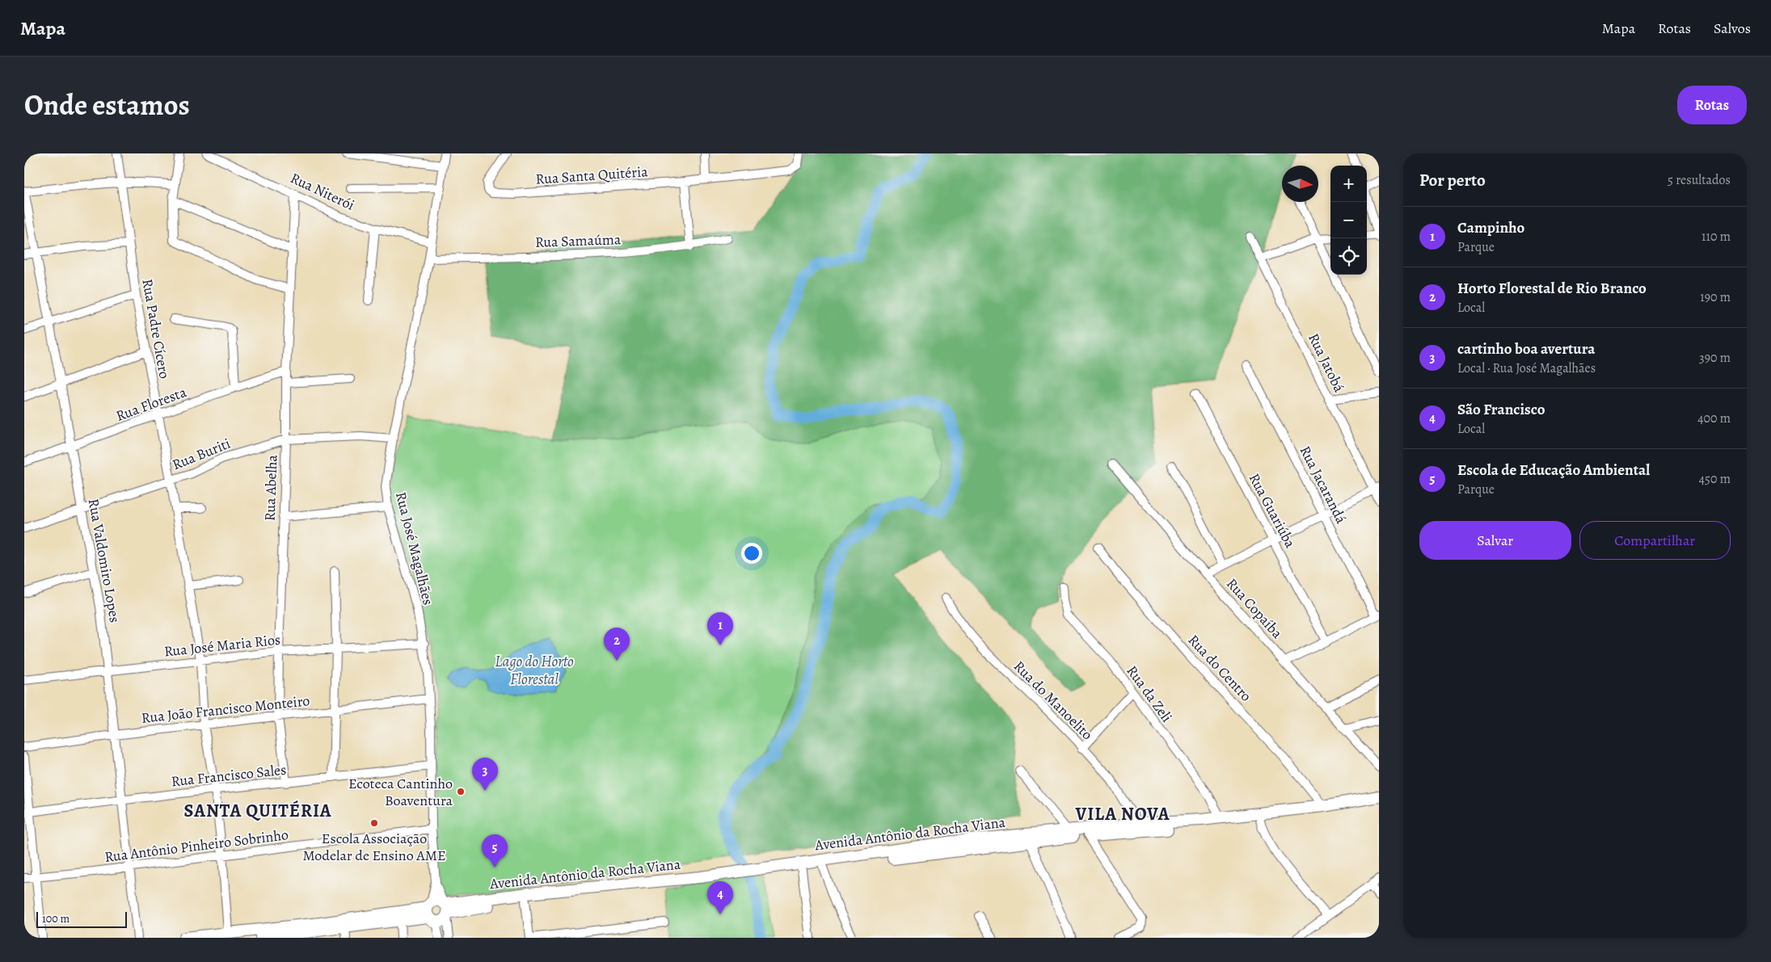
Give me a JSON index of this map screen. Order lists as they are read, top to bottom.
{
  "streets": {
    "main road": ["Avenida Antônio da Rocha Viana"],
    "street": [
      "Rua Santa Quitéria",
      "Rua Niterói",
      "Rua Samaúma",
      "Rua Padre Cícero",
      "Rua Jatobá",
      "Rua Floresta",
      "Rua Buriti",
      "Rua Jacarandá",
      "Rua Abelha",
      "Rua Guariúba",
      "Rua José Magalhães",
      "Rua Valdomiro Lopes",
      "Rua Copaíba",
      "Rua José Maria Rios",
      "Rua do Centro",
      "Rua da Zeli",
      "Rua do Manoelito",
      "Rua João Francisco Monteiro",
      "Rua Francisco Sales",
      "Rua Antônio Pinheiro Sobrinho"
    ]
  },
  "crossings": [
    ["Rua Niterói", "Rua Abelha"],
    ["Rua Niterói", "Rua José Magalhães"],
    ["Rua Samaúma", "Rua José Magalhães"],
    ["Rua Padre Cícero", "Rua Floresta"],
    ["Rua Padre Cícero", "Rua Buriti"],
    ["Rua Padre Cícero", "Rua José Maria Rios"],
    ["Rua Padre Cícero", "Rua João Francisco Monteiro"],
    ["Rua Padre Cícero", "Rua Francisco Sales"],
    ["Rua Padre Cícero", "Rua Antônio Pinheiro Sobrinho"],
    ["Rua Floresta", "Rua Abelha"],
    ["Rua Floresta", "Rua Valdomiro Lopes"],
    ["Rua Buriti", "Rua Abelha"],
    ["Rua Buriti", "Rua José Magalhães"],
    ["Rua Buriti", "Rua Valdomiro Lopes"],
    ["Rua Abelha", "Rua José Maria Rios"],
    ["Rua Abelha", "Rua João Francisco Monteiro"],
    ["Rua Abelha", "Rua Francisco Sales"],
    ["Rua José Magalhães", "Rua José Maria Rios"],
    ["Rua José Magalhães", "Rua João Francisco Monteiro"],
    ["Rua José Magalhães", "Rua Francisco Sales"],
    ["Rua José Magalhães", "Avenida Antônio da Rocha Viana"],
    ["Rua José Magalhães", "Rua Antônio Pinheiro Sobrinho"],
    ["Rua Valdomiro Lopes", "Rua José Maria Rios"],
    ["Rua Valdomiro Lopes", "Rua João Francisco Monteiro"],
    ["Rua Valdomiro Lopes", "Rua Francisco Sales"],
    ["Rua Valdomiro Lopes", "Rua Antônio Pinheiro Sobrinho"],
    ["Rua do Centro", "Avenida Antônio da Rocha Viana"],
    ["Rua da Zeli", "Avenida Antônio da Rocha Viana"],
    ["Rua do Manoelito", "Avenida Antônio da Rocha Viana"]
  ],
  "districts": ["SANTA QUITÉRIA", "VILA NOVA"],
  "water": ["Lago do Horto Florestal"],
  "places": ["Ecoteca Cantinho Boaventura", "Escola Associação Modelar de Ensino AME"],
  "scale_bar": "100 m",
  "north": "right",
  "page": {
    "header": "Mapa",
    "nav": ["Mapa", "Rotas", "Salvos"],
    "title": "Onde estamos",
    "buttons": [
      "Rotas",
      ["Salvar", "Compartilhar"]
    ],
    "heading": ["Por perto", "5 resultados"],
    "map_buttons": ["+", "−"],
    "list": [
      {
        "mark": "1",
        "name": "Campinho",
        "note": "Parque",
        "value": "110 m"
      },
      {
        "mark": "2",
        "name": "Horto Florestal de Rio Branco",
        "note": "Local",
        "value": "190 m"
      },
      {
        "mark": "3",
        "name": "cartinho boa avertura",
        "note": "Local · Rua José Magalhães",
        "value": "390 m"
      },
      {
        "mark": "4",
        "name": "São Francisco",
        "note": "Local",
        "value": "400 m"
      },
      {
        "mark": "5",
        "name": "Escola de Educação Ambiental",
        "note": "Parque",
        "value": "450 m"
      }
    ],
    "pins": [
      "1",
      "2",
      "3",
      "5",
      "4"
    ],
    "scale": "100 m"
  }
}
